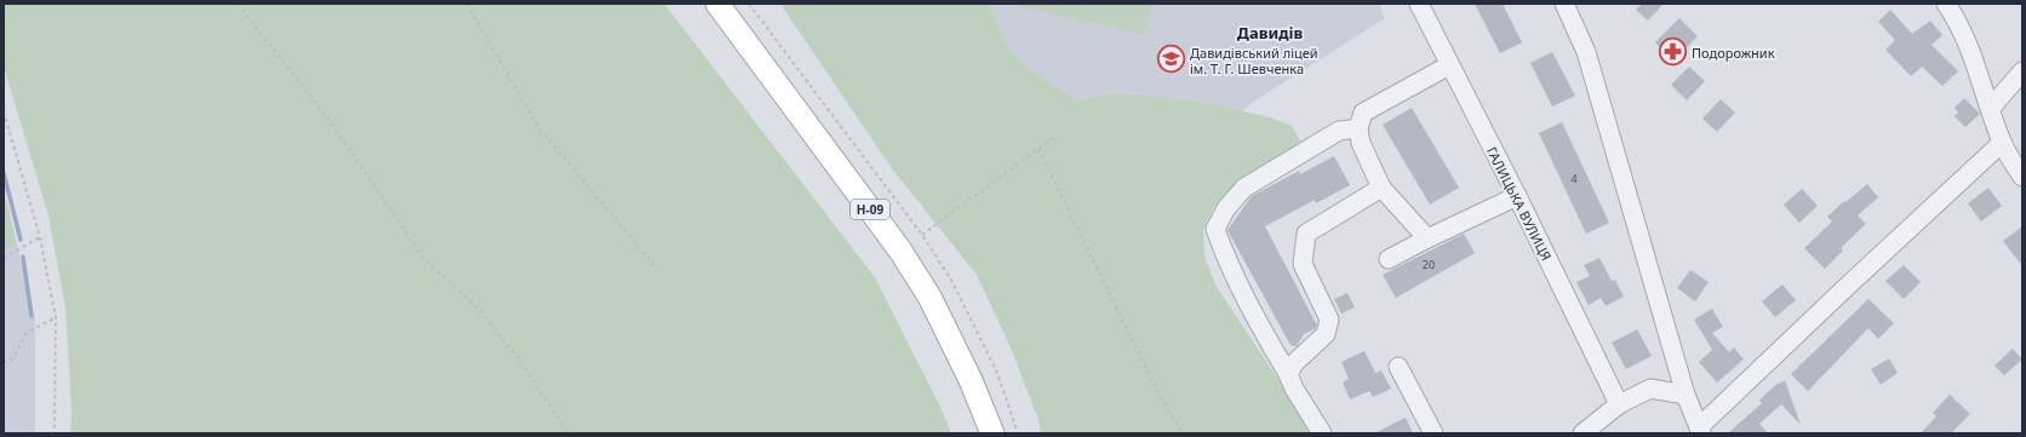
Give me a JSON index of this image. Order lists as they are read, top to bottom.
{
  "streets": {
    "main road": ["Н-09"],
    "street": ["ГАЛИЦЬКА ВУЛИЦЯ"]
  },
  "districts": ["Давидів"],
  "places": {
    "pharmacy": ["Подорожник"],
    "school or university": ["Давидівський ліцей ім. Т. Г. Шевченка"]
  },
  "house_numbers": ["4", "20"]
}
